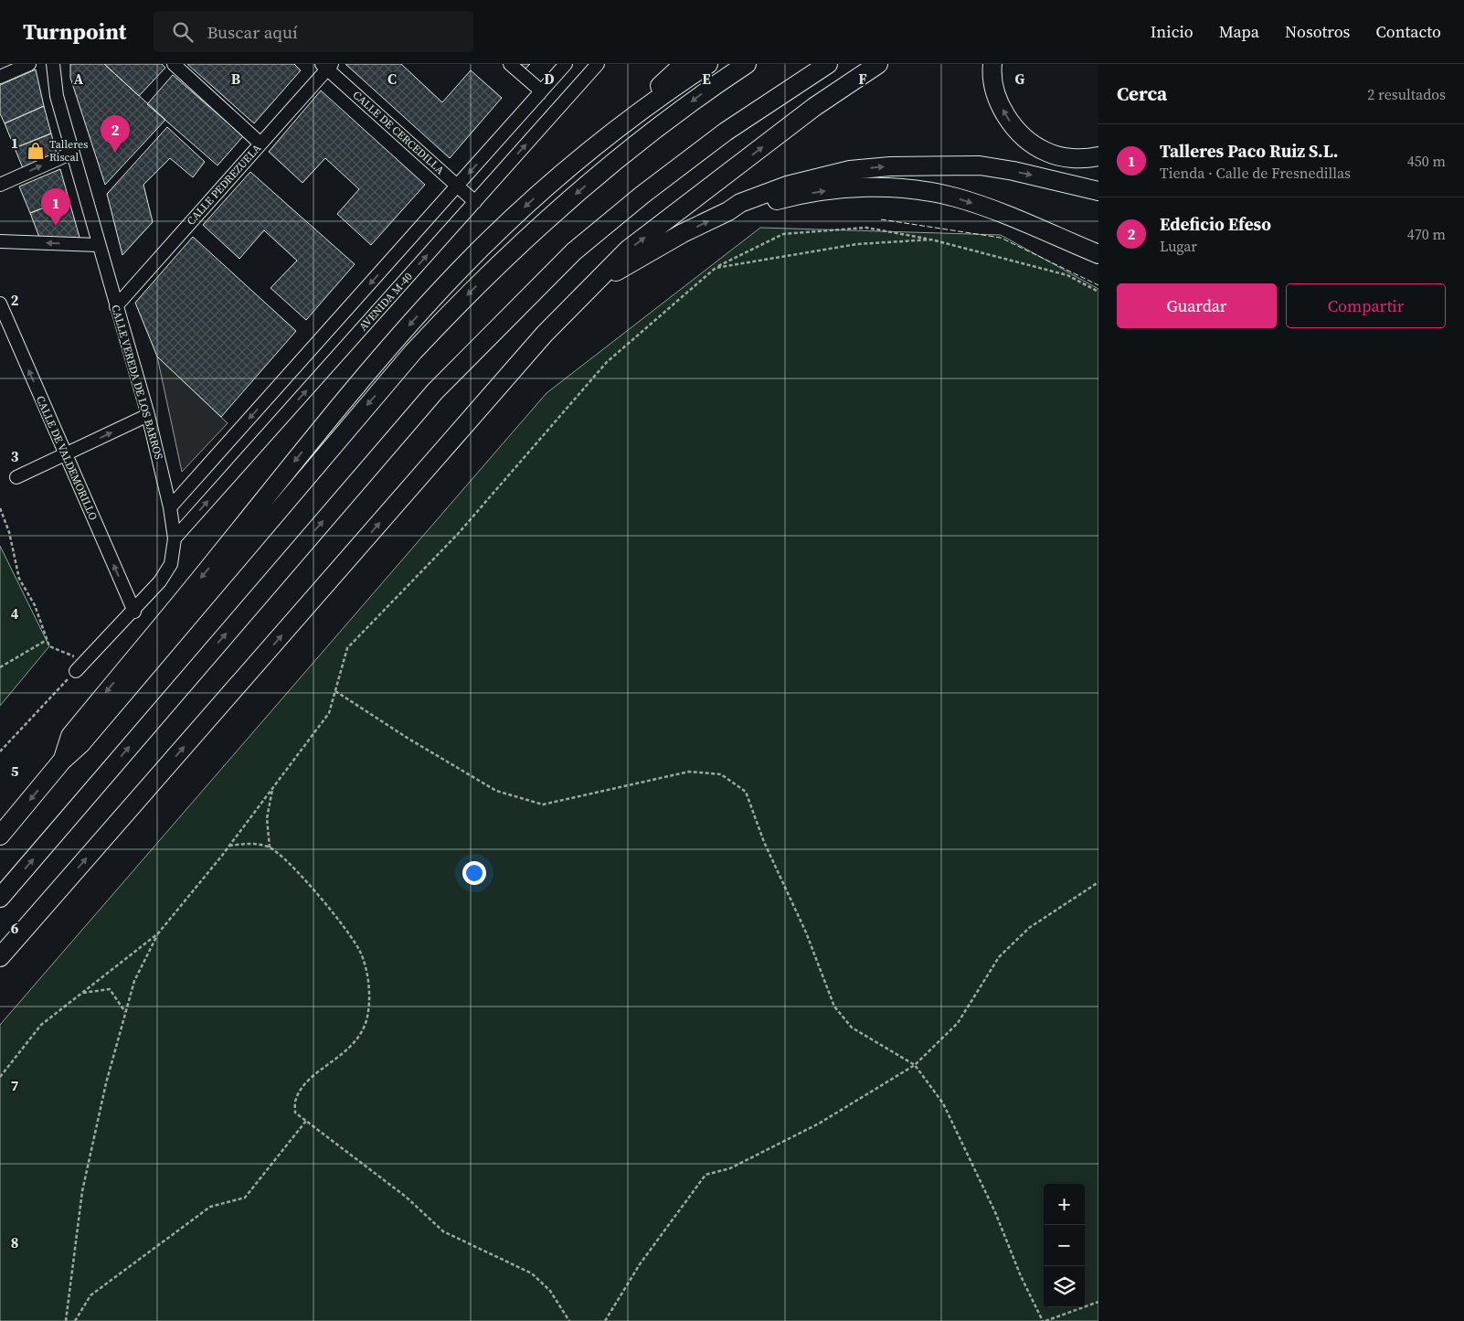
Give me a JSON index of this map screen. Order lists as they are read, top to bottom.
{
  "streets": {
    "street": [
      "CALLE DE CERCEDILLA",
      "CALLE PEDREZUELA",
      "AVENIDA M-40",
      "CALLE VEREDA DE LOS BARROS",
      "CALLE DE VALDEMORILLO"
    ]
  },
  "crossings": [
    ["CALLE DE CERCEDILLA", "CALLE PEDREZUELA"],
    ["CALLE DE CERCEDILLA", "AVENIDA M-40"],
    ["CALLE PEDREZUELA", "CALLE VEREDA DE LOS BARROS"],
    ["AVENIDA M-40", "CALLE VEREDA DE LOS BARROS"],
    ["CALLE VEREDA DE LOS BARROS", "CALLE DE VALDEMORILLO"]
  ],
  "one_way": ["CALLE DE VALDEMORILLO"],
  "places": {
    "shop": ["Talleres Riscal"]
  },
  "page": {
    "header": "Turnpoint",
    "search": "Buscar aquí",
    "nav": [
      "Inicio",
      "Mapa",
      "Nosotros",
      "Contacto"
    ],
    "heading": ["Cerca", "2 resultados"],
    "pins": ["2", "1"],
    "list": [
      {
        "mark": "1",
        "name": "Talleres Paco Ruiz S.L.",
        "note": "Tienda · Calle de Fresnedillas",
        "value": "450 m"
      },
      {
        "mark": "2",
        "name": "Edeficio Efeso",
        "note": "Lugar",
        "value": "470 m"
      }
    ],
    "buttons": ["Guardar", "Compartir"],
    "map_buttons": ["+", "−"]
  },
  "grid": {
    "columns": [
      "A",
      "B",
      "C",
      "D",
      "E",
      "F",
      "G"
    ],
    "rows": [
      "1",
      "2",
      "3",
      "4",
      "5",
      "6",
      "7",
      "8"
    ]
  }
}
